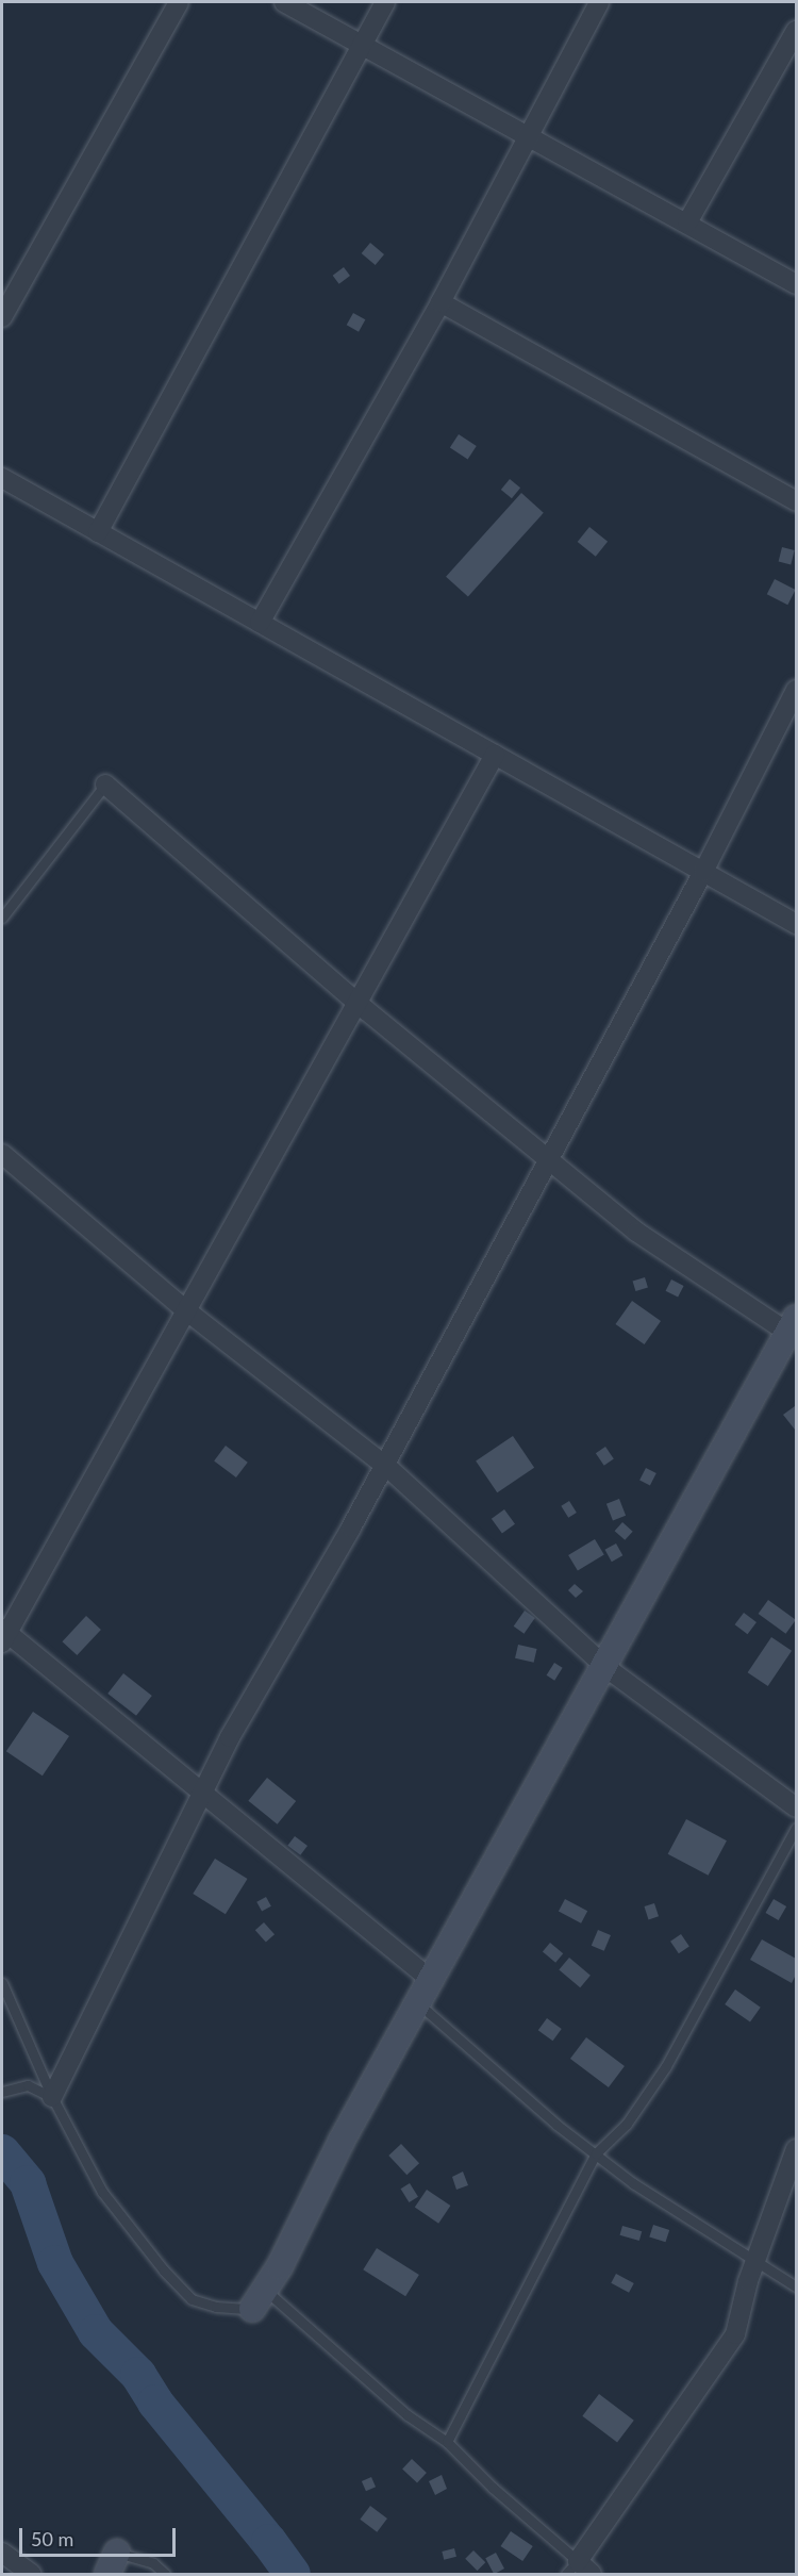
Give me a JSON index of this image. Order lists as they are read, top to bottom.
{
  "scale_bar": "50 m"
}
